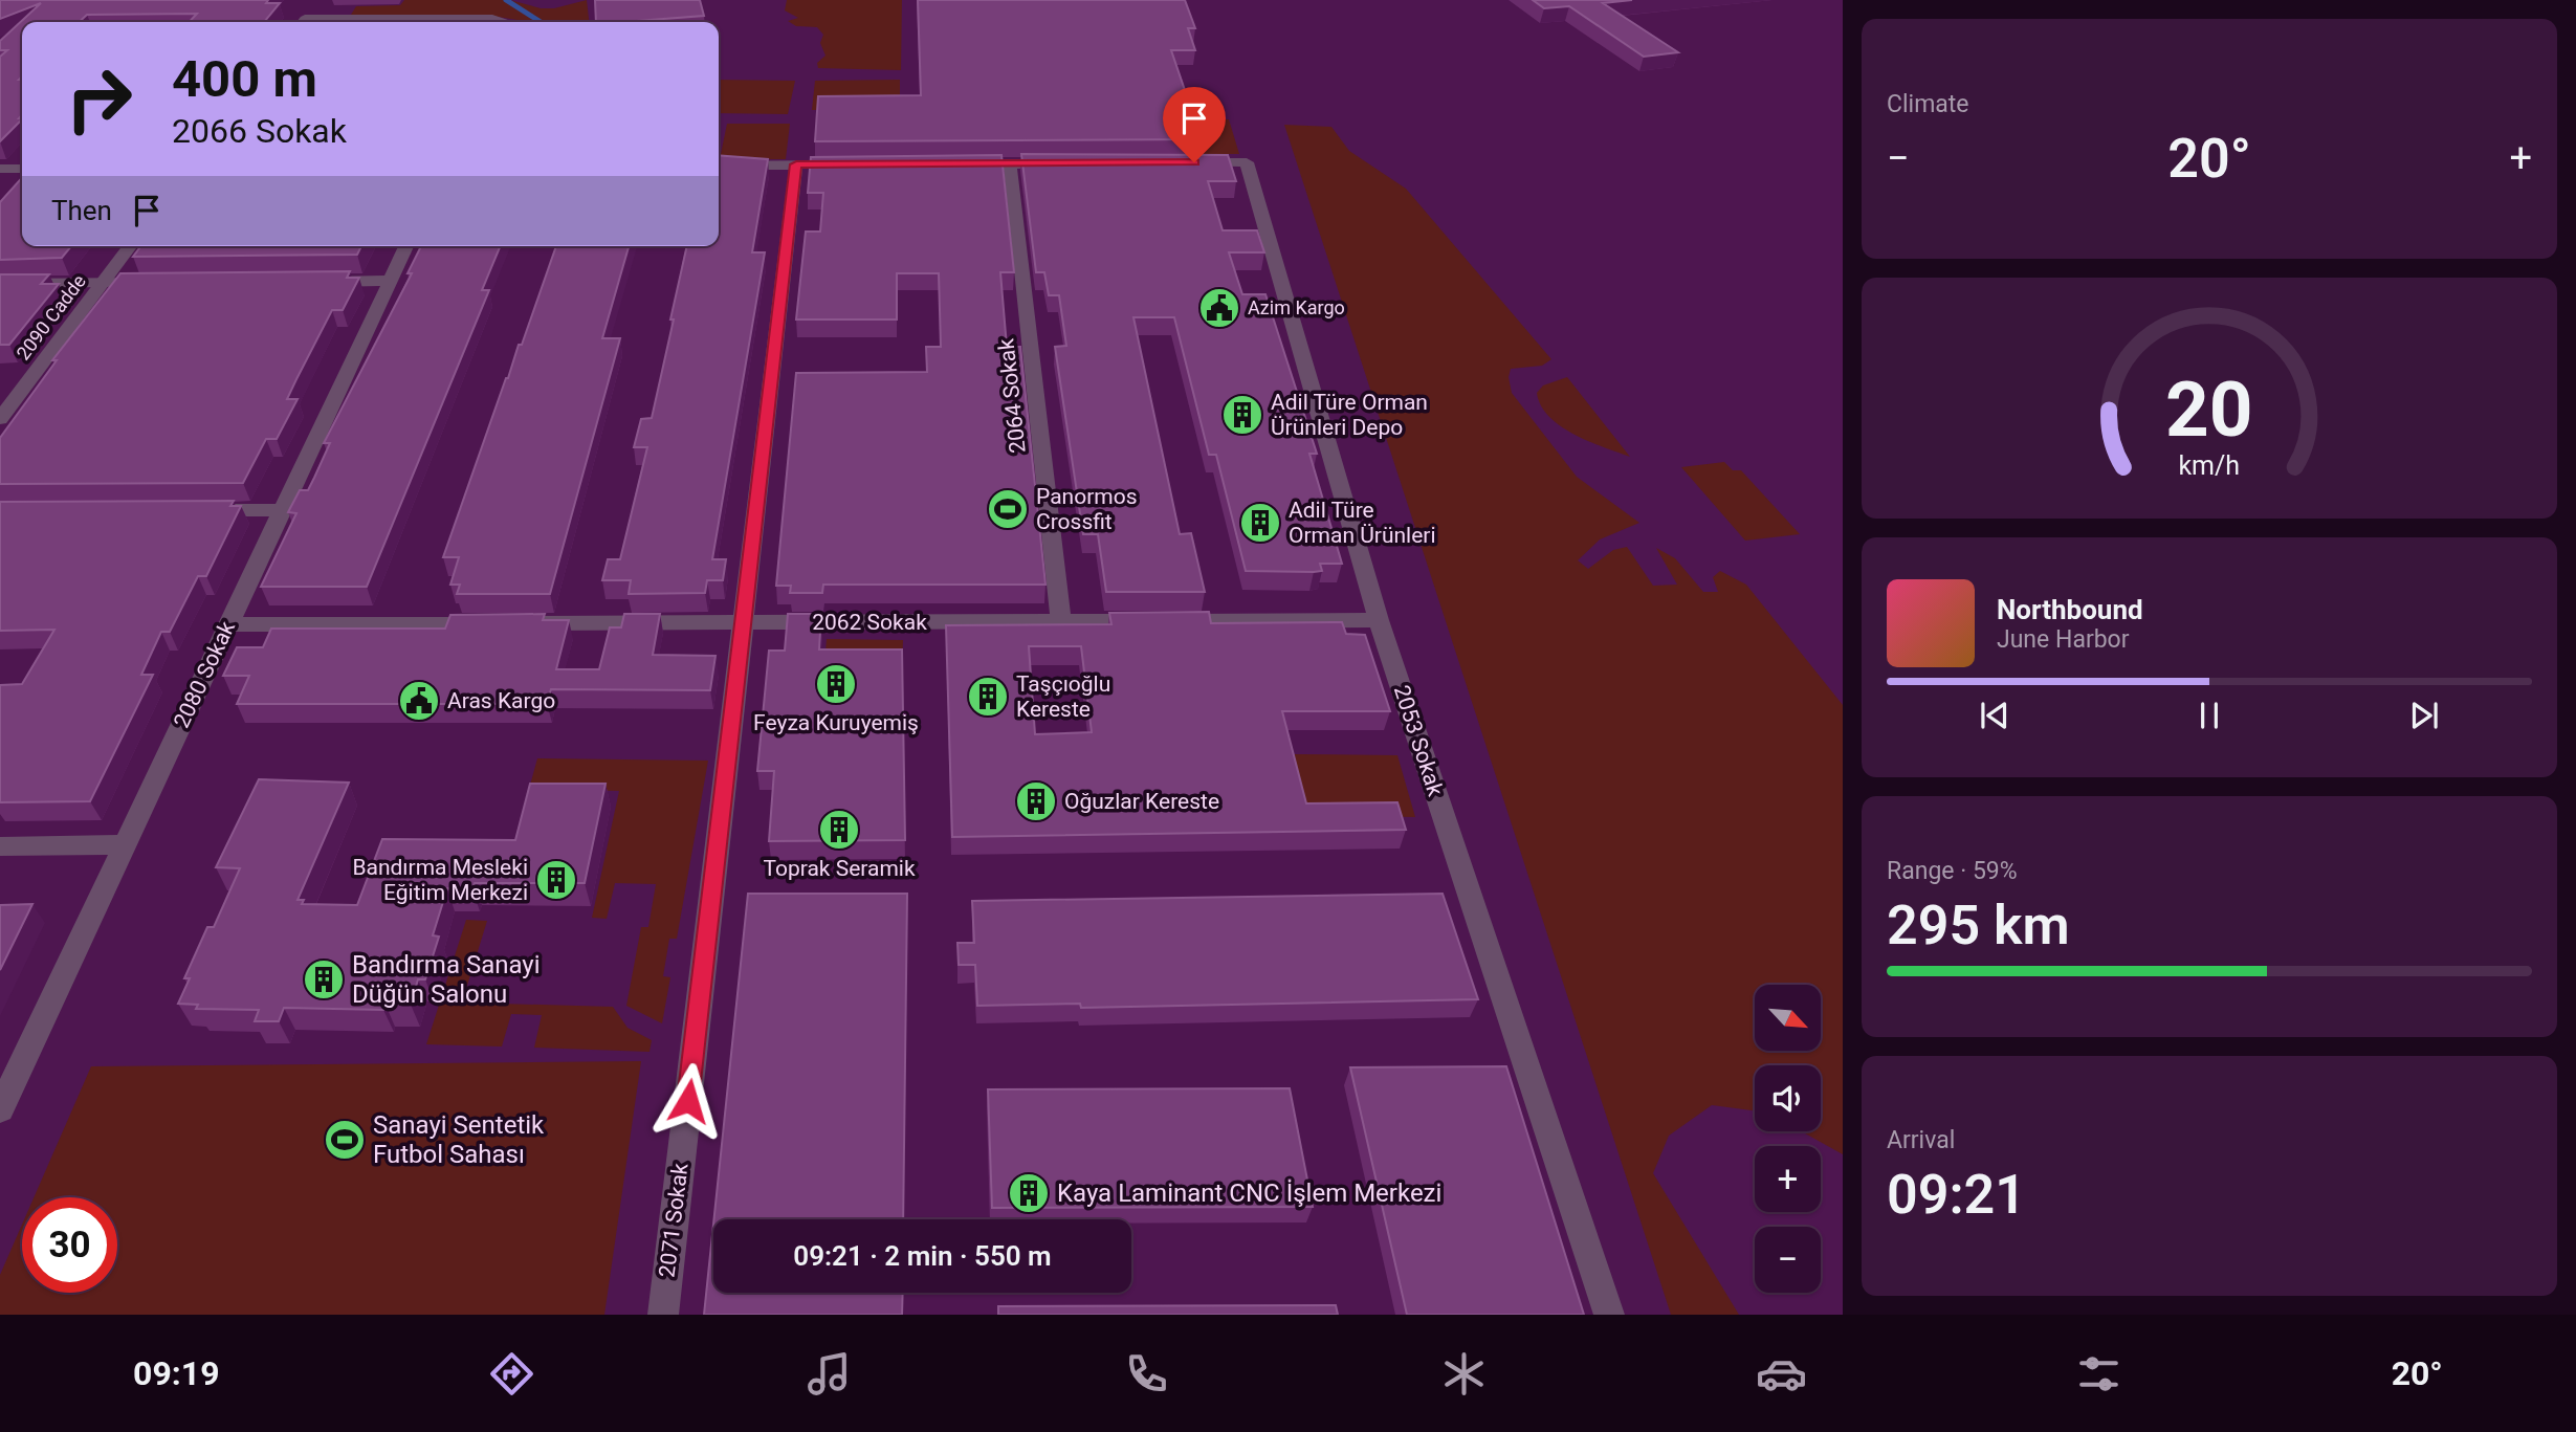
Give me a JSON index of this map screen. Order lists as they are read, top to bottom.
{
  "streets": {
    "street": [
      "2090 Cadde",
      "2064 Sokak",
      "2062 Sokak",
      "2080 Sokak",
      "2053 Sokak",
      "2071 Sokak"
    ]
  },
  "crossings": [
    ["2064 Sokak", "2062 Sokak"],
    ["2062 Sokak", "2053 Sokak"],
    ["2062 Sokak", "2071 Sokak"]
  ],
  "places": {
    "public building": ["Azim Kargo", "Aras Kargo"],
    "building": [
      "Adil Türe Orman Ürünleri Depo",
      "Adil Türe Orman Ürünleri",
      "Feyza Kuruyemiş",
      "Taşçıoğlu Kereste",
      "Oğuzlar Kereste",
      "Toprak Seramik",
      "Bandırma Mesleki Eğitim Merkezi",
      "Bandırma Sanayi Düğün Salonu",
      "Kaya Laminant CNC İşlem Merkezi"
    ],
    "sports": ["Panormos Crossfit", "Sanayi Sentetik Futbol Sahası"]
  },
  "north": "bottom right",
  "page": {
    "tile": [
      "Climate",
      ["Range · 59%", "295 km"],
      ["Arrival", "09:21"]
    ],
    "turn": ["400 m", "2066 Sokak"],
    "heat": ["−", "20°", "+"],
    "then": "Then",
    "song": ["Northbound", "June Harbor"],
    "map_buttons": ["+", "−"],
    "limit": "30",
    "trip": "09:21 · 2 min · 550 m",
    "tabs": ["09:19", "20°"],
    "gauge": ["20", "km/h"]
  }
}
